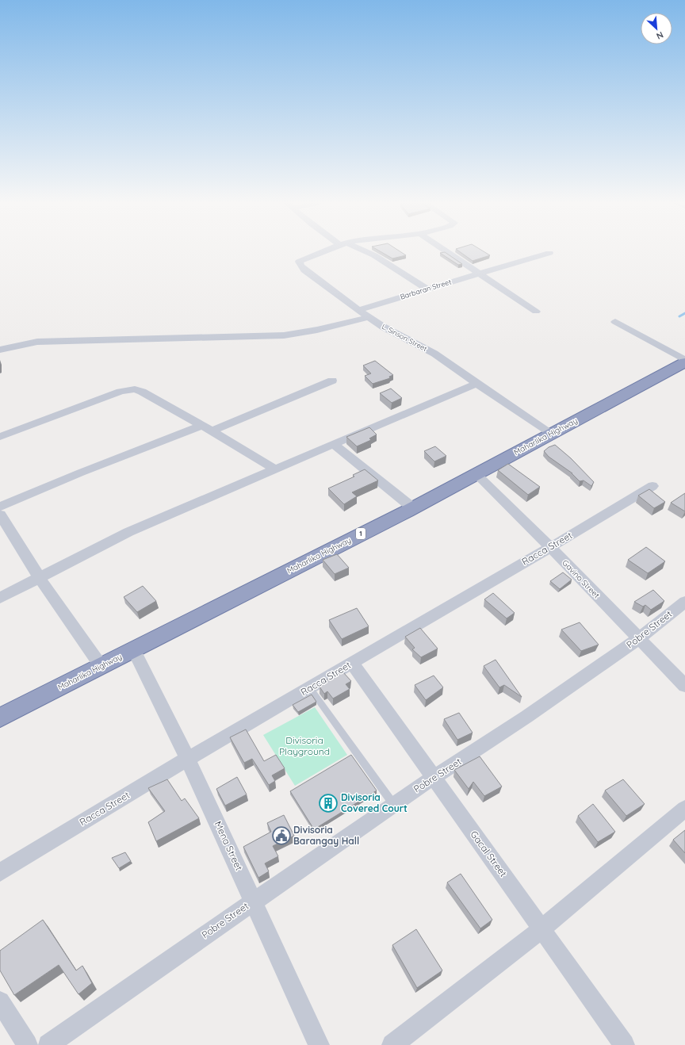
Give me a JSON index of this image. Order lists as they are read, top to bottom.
{
  "streets": {
    "highway": ["Maharlika Highway", "1"],
    "street": [
      "Barbaran Street",
      "L. Sinson Street",
      "Racca Street",
      "Gavino Street",
      "Pobre Street",
      "Mena Street",
      "Gacal Street"
    ]
  },
  "crossings": [
    ["Barbaran Street", "L. Sinson Street"],
    ["L. Sinson Street", "Maharlika Highway"],
    ["Maharlika Highway", "Gavino Street"],
    ["Maharlika Highway", "Mena Street"],
    ["Racca Street", "Gavino Street"],
    ["Racca Street", "Mena Street"],
    ["Racca Street", "Gacal Street"],
    ["Gavino Street", "Pobre Street"],
    ["Pobre Street", "Mena Street"],
    ["Pobre Street", "Gacal Street"]
  ],
  "parks": ["Divisoria Playground"],
  "places": {
    "building": ["Divisoria Covered Court"],
    "public building": ["Divisoria Barangay Hall"]
  },
  "north": "bottom right"
}
